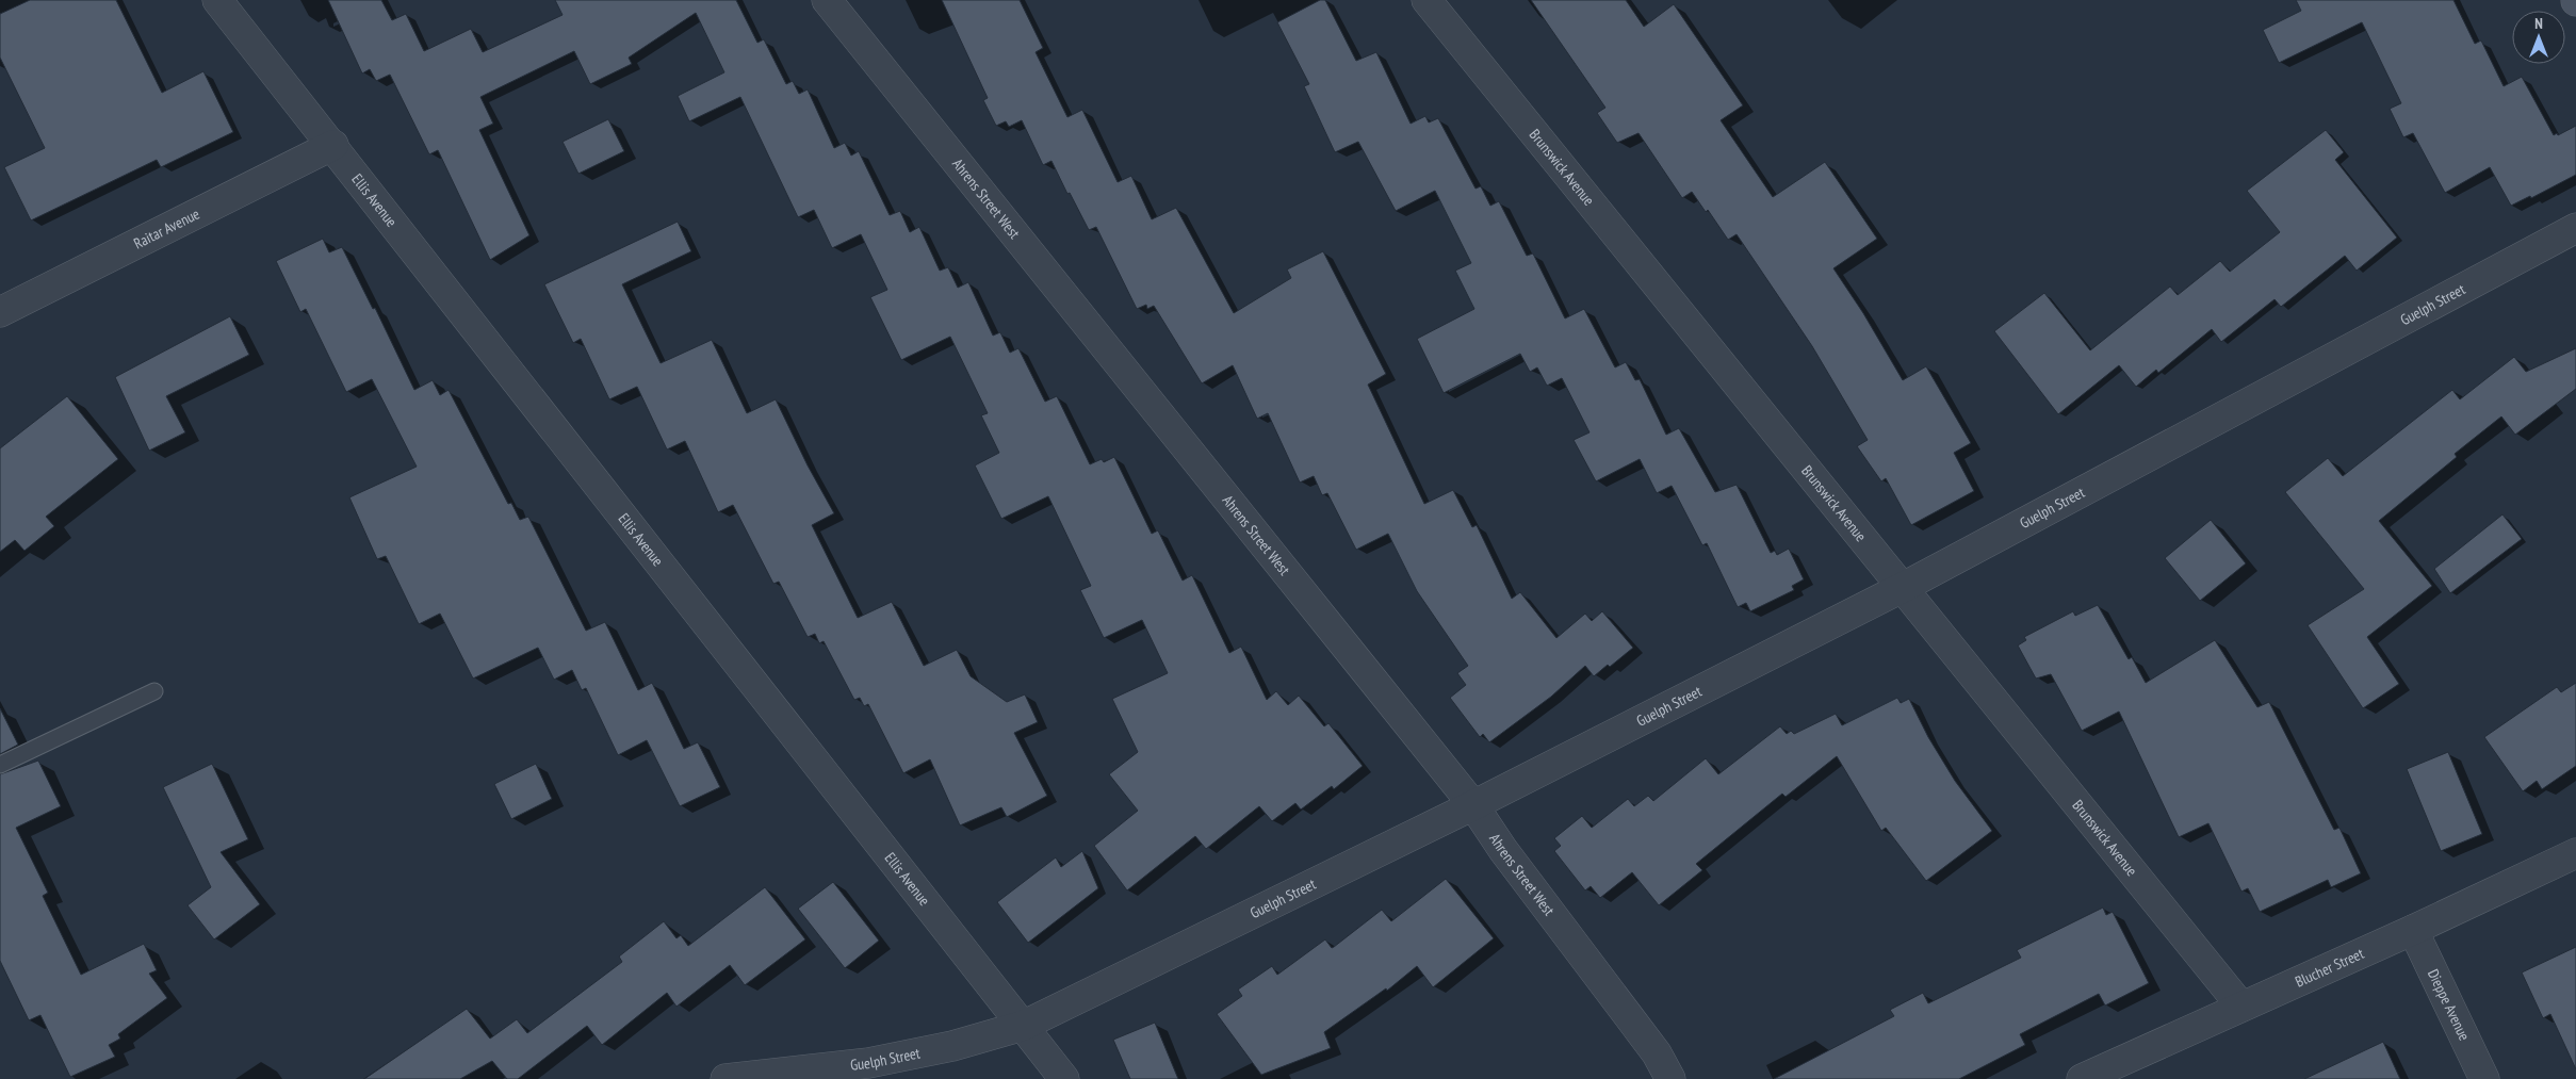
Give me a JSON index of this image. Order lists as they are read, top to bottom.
{
  "streets": {
    "street": [
      "Brunswick Avenue",
      "Ahrens Street West",
      "Ellis Avenue",
      "Raitar Avenue",
      "Guelph Street",
      "Blucher Street",
      "Dieppe Avenue"
    ]
  },
  "crossings": [
    ["Brunswick Avenue", "Guelph Street"],
    ["Brunswick Avenue", "Blucher Street"],
    ["Ahrens Street West", "Guelph Street"],
    ["Ellis Avenue", "Raitar Avenue"],
    ["Ellis Avenue", "Guelph Street"],
    ["Blucher Street", "Dieppe Avenue"]
  ],
  "north": "top"
}
